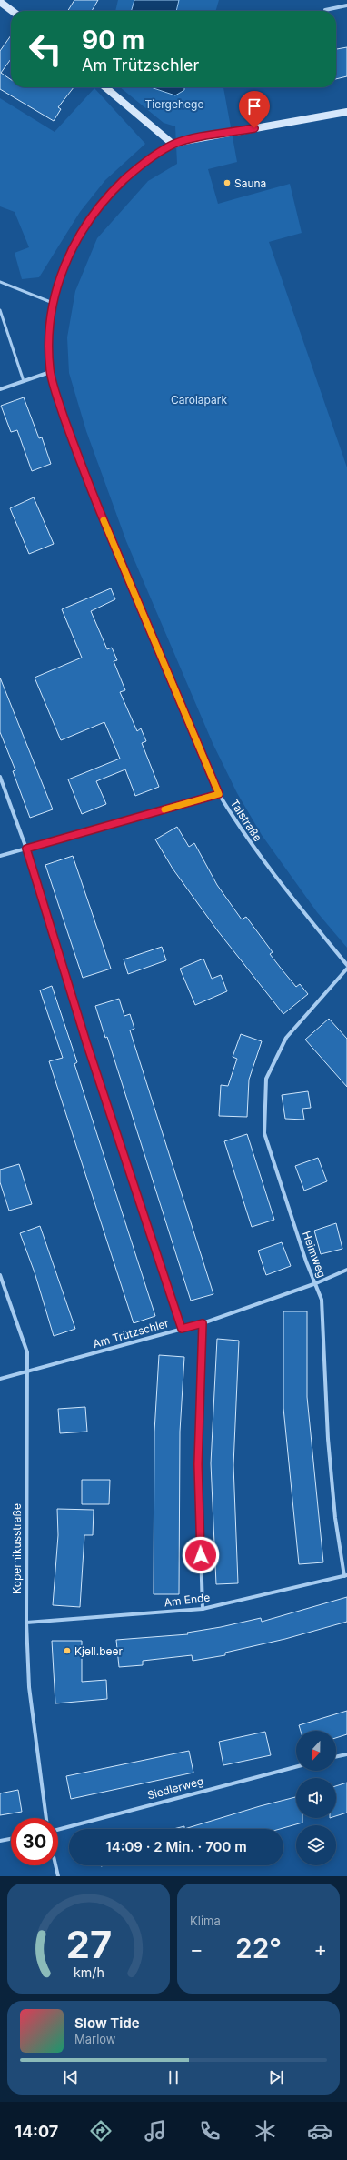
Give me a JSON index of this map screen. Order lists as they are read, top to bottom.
{
  "streets": {
    "street": [
      "Talstraße",
      "Heimweg",
      "Am Trützschler",
      "Kopernikusstraße",
      "Am Ende",
      "Siedlerweg"
    ]
  },
  "crossings": [
    ["Heimweg", "Am Trützschler"],
    ["Heimweg", "Am Ende"],
    ["Am Trützschler", "Kopernikusstraße"],
    ["Kopernikusstraße", "Am Ende"]
  ],
  "parks": ["Tiergehege", "Carolapark"],
  "places": ["Sauna", "Kjell.beer"],
  "north": "bottom",
  "page": {
    "turn": ["90 m", "Am Trützschler"],
    "limit": "30",
    "trip": "14:09 · 2 Min. · 700 m",
    "tile": "Klima",
    "heat": ["−", "22°", "+"],
    "song": ["Slow Tide", "Marlow"],
    "tabs": "14:07",
    "gauge": ["27", "km/h"]
  }
}
